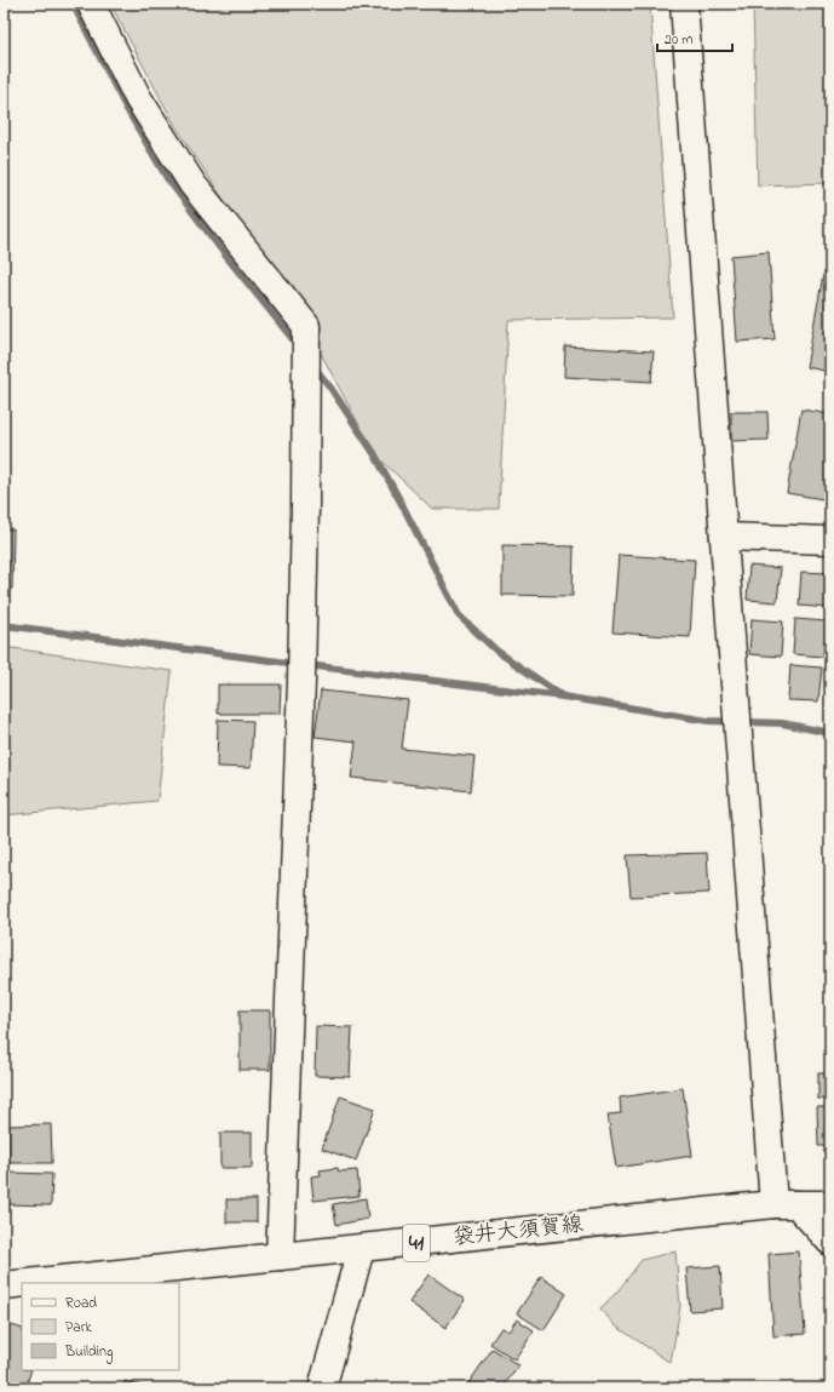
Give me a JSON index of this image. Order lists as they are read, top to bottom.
{
  "streets": {
    "street": ["袋井大須賀線", "41"]
  },
  "legend": ["Road", "Park", "Building"],
  "scale_bar": "20 m"
}
